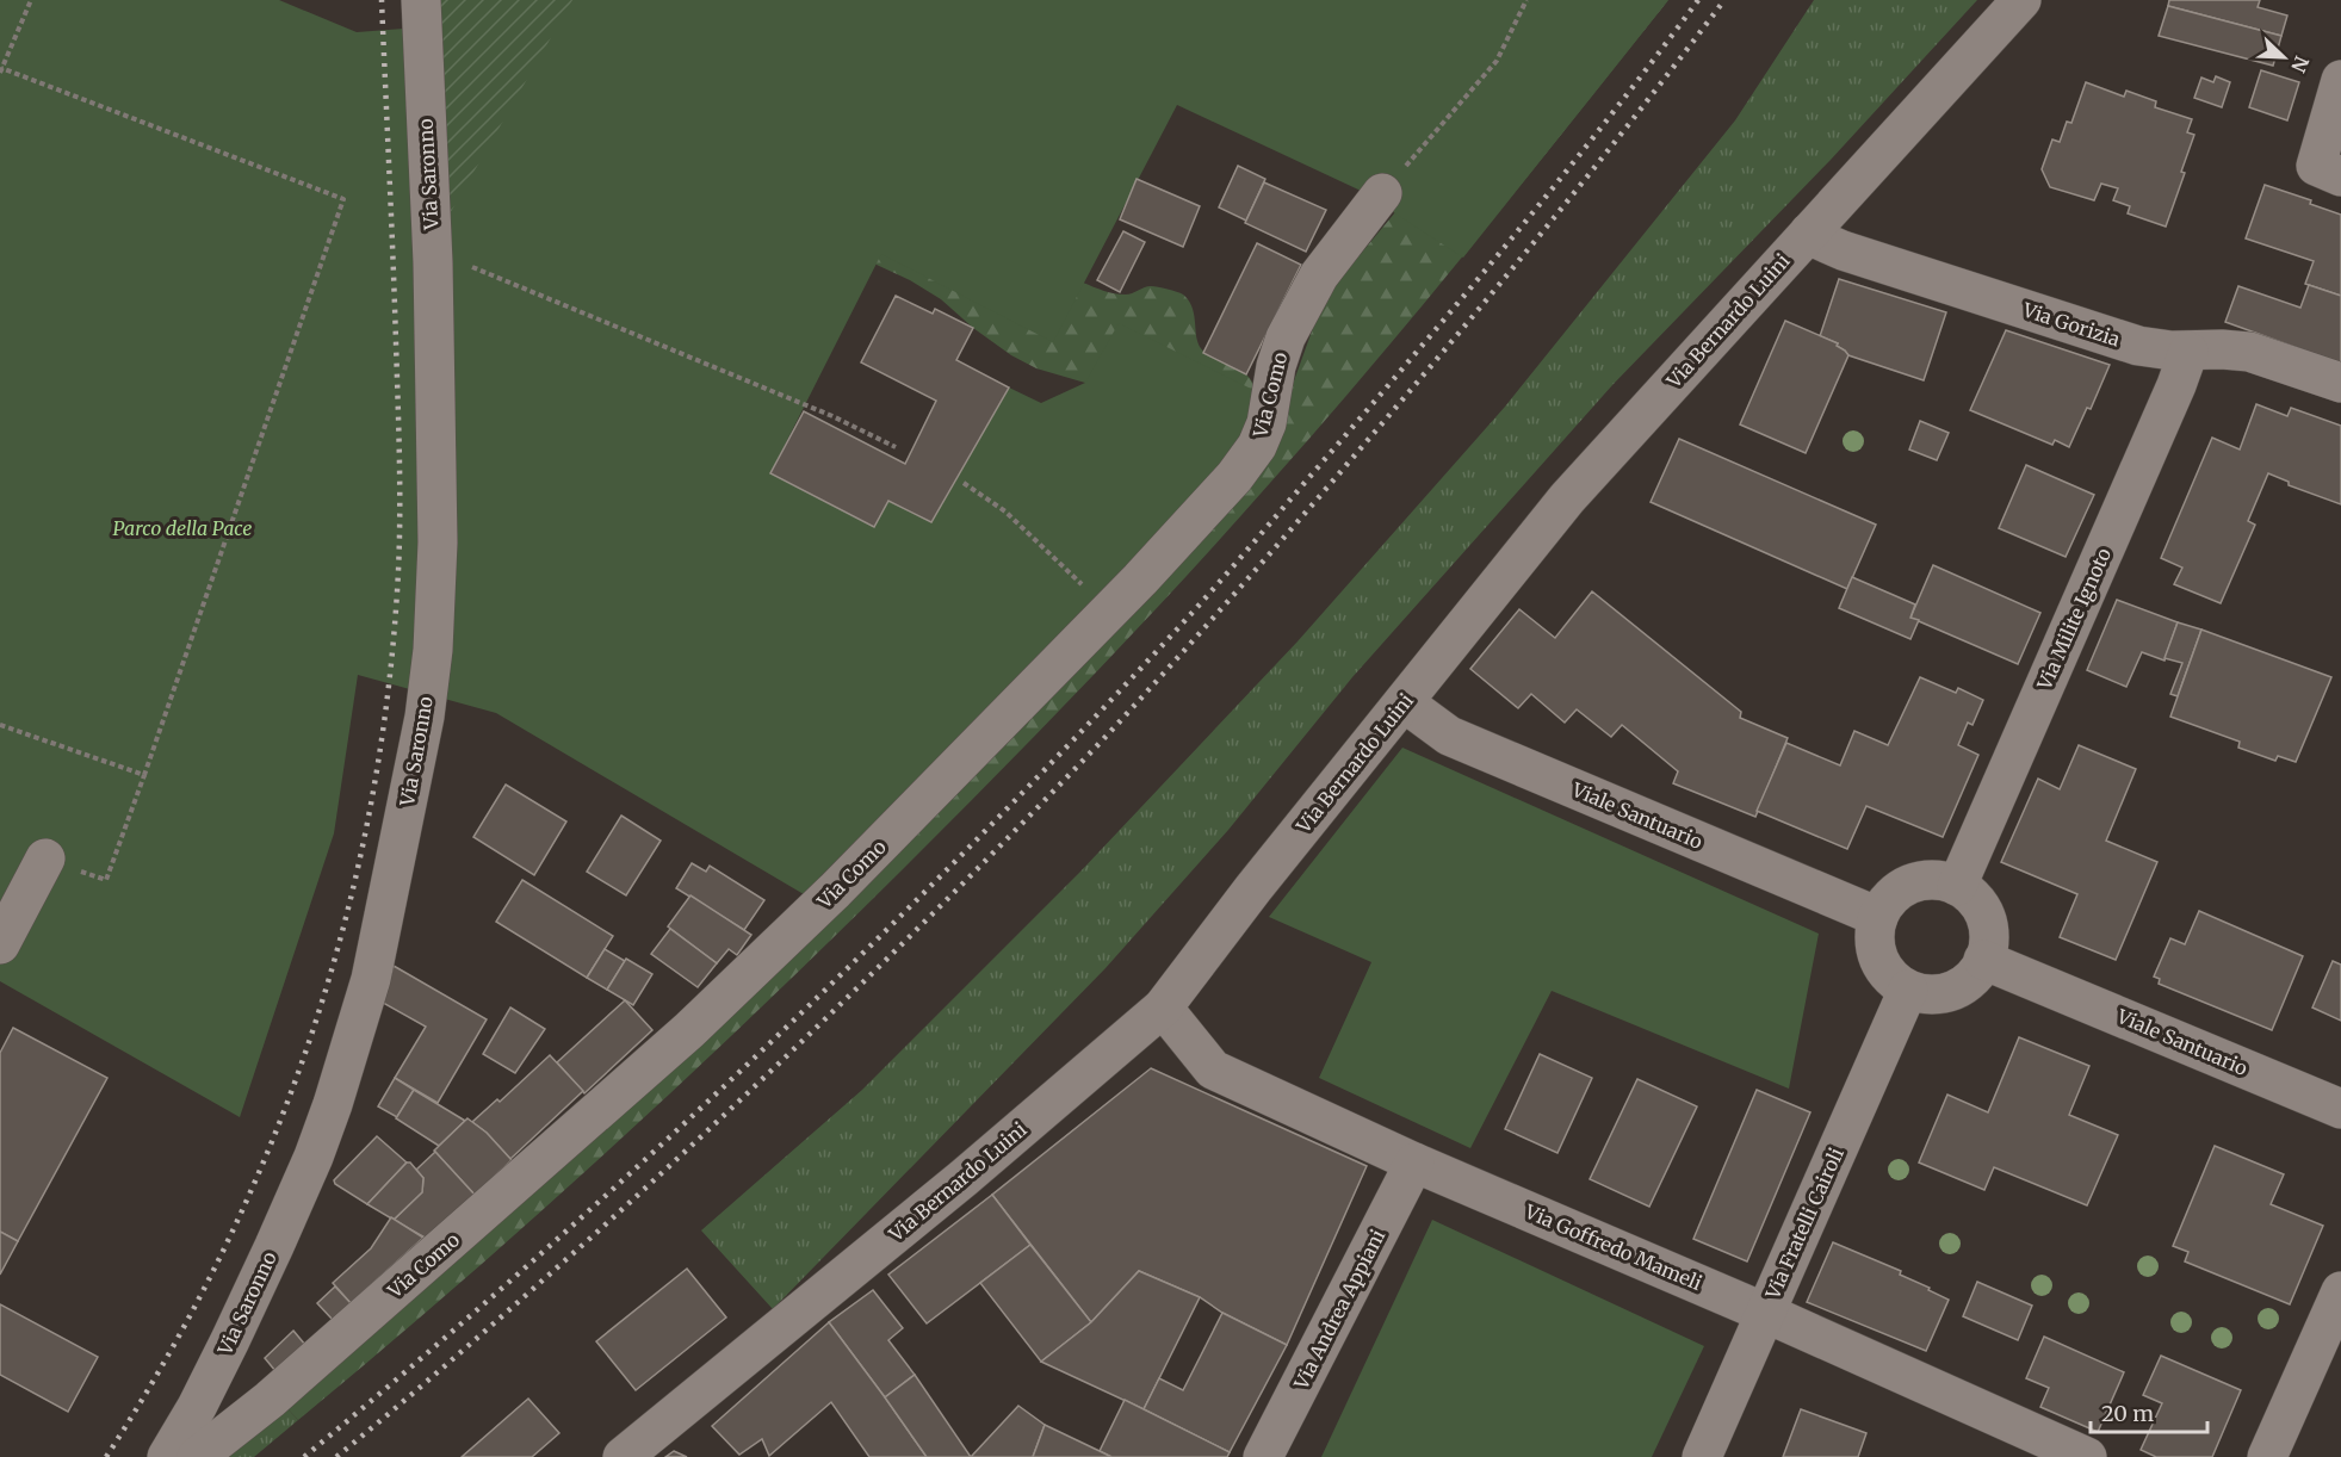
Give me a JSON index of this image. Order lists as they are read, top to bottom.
{
  "streets": {
    "street": [
      "Via Saronno",
      "Via Bernardo Luini",
      "Via Gorizia",
      "Via Como",
      "Via Milite Ignoto",
      "Viale Santuario",
      "Via Fratelli Cairoli",
      "Via Goffredo Mameli",
      "Via Andrea Appiani"
    ]
  },
  "crossings": [
    ["Via Bernardo Luini", "Via Gorizia"],
    ["Via Bernardo Luini", "Viale Santuario"],
    ["Via Bernardo Luini", "Via Goffredo Mameli"],
    ["Via Gorizia", "Via Milite Ignoto"],
    ["Via Milite Ignoto", "Viale Santuario"],
    ["Via Milite Ignoto", "Via Fratelli Cairoli"],
    ["Viale Santuario", "Via Fratelli Cairoli"],
    ["Via Fratelli Cairoli", "Via Goffredo Mameli"],
    ["Via Goffredo Mameli", "Via Andrea Appiani"]
  ],
  "parks": ["Parco della Pace"],
  "scale_bar": "20 m",
  "north": "bottom right"
}
